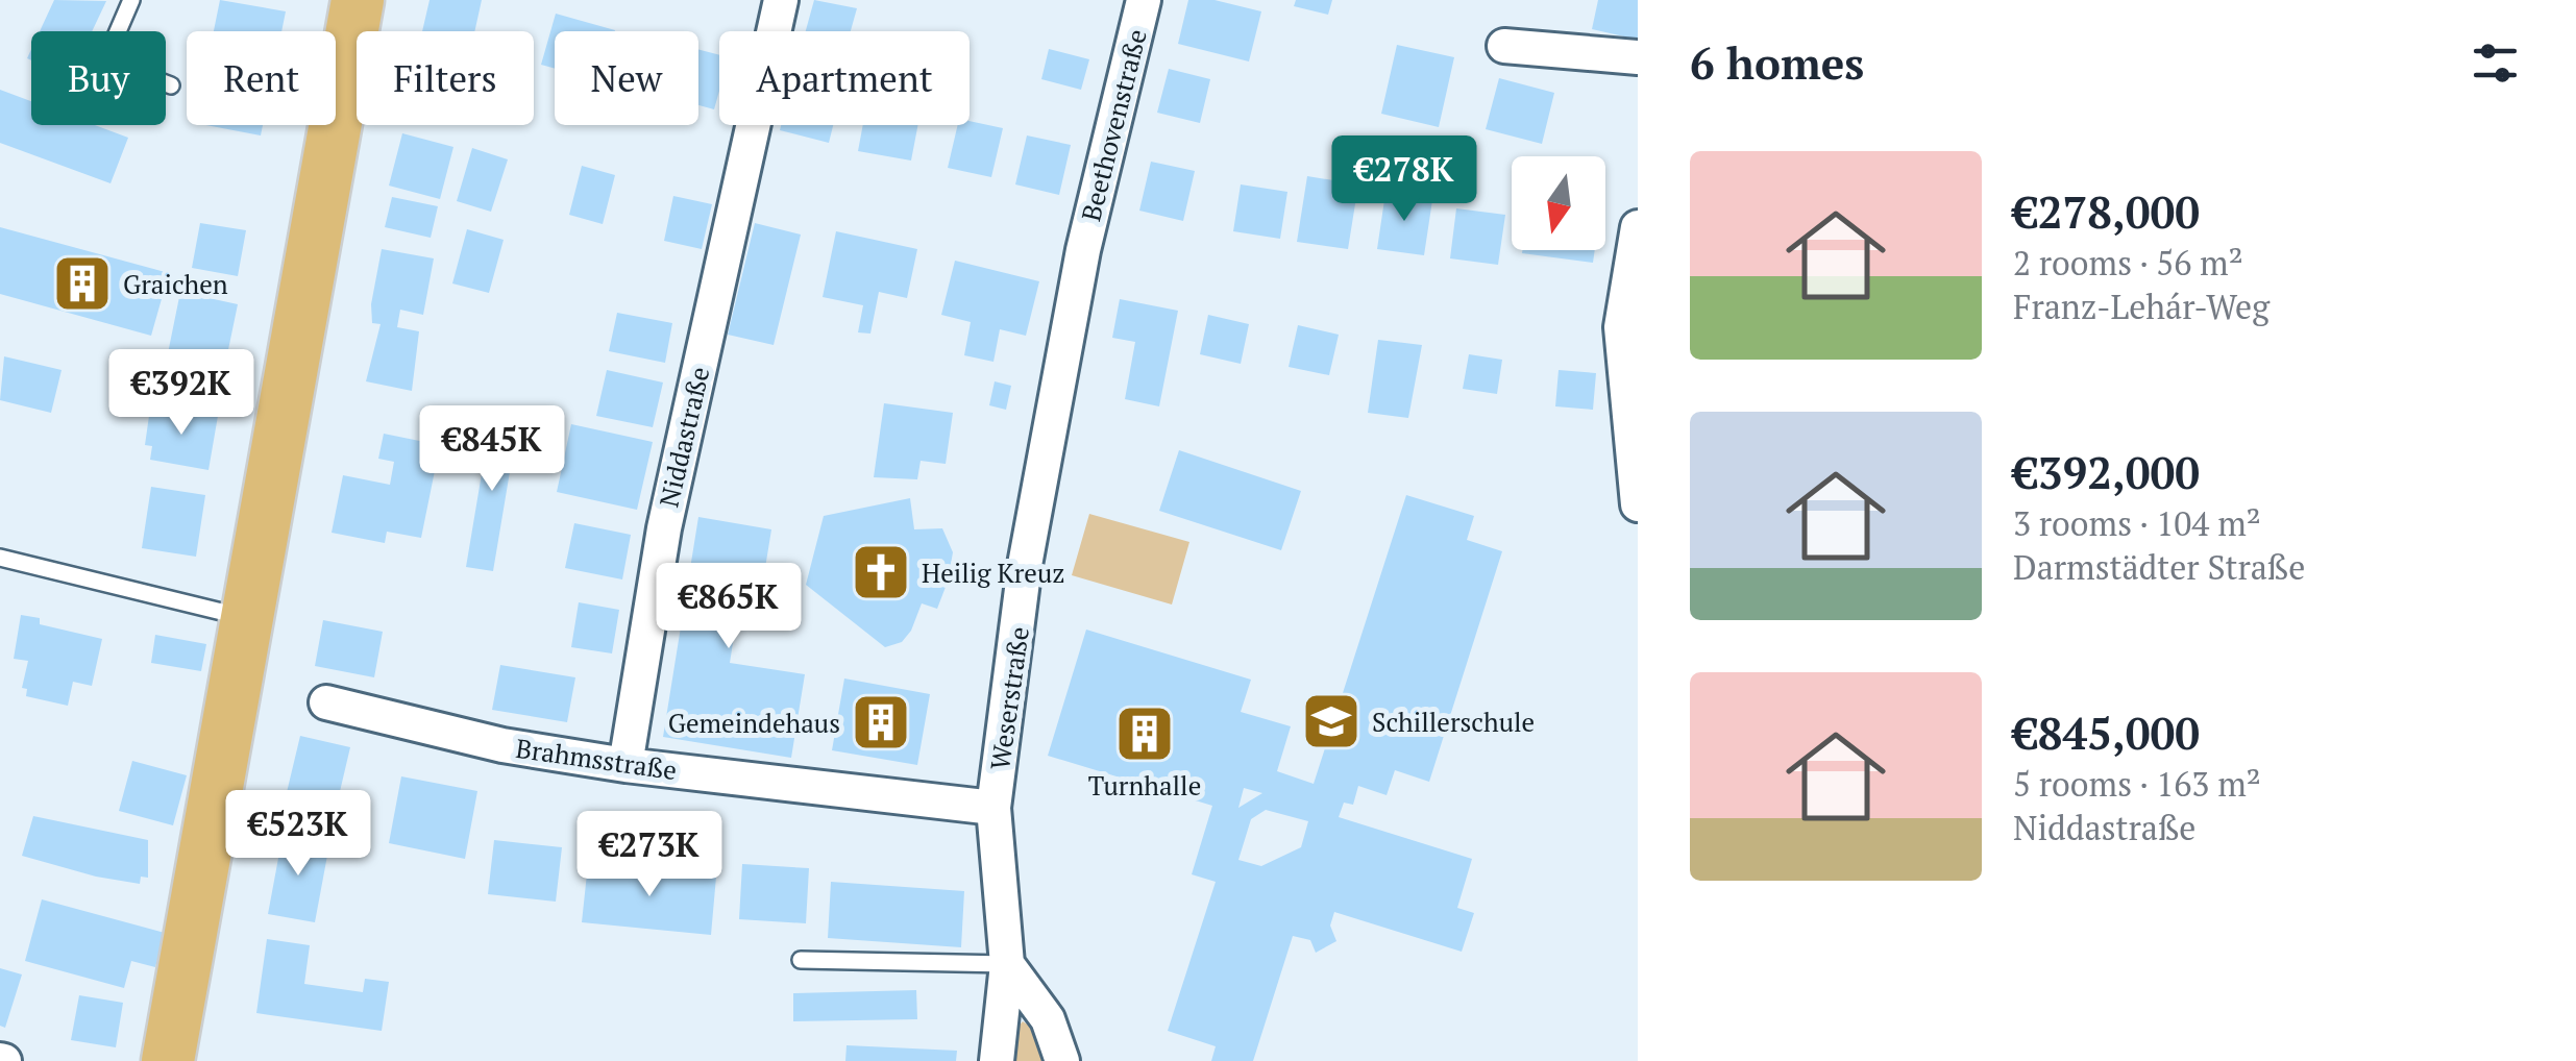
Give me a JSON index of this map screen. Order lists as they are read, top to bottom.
{
  "streets": {
    "street": [
      "Beethovenstraße",
      "Niddastraße",
      "Weserstraße",
      "Brahmsstraße"
    ]
  },
  "crossings": [
    ["Beethovenstraße", "Weserstraße"],
    ["Niddastraße", "Brahmsstraße"],
    ["Weserstraße", "Brahmsstraße"]
  ],
  "places": {
    "building": ["Graichen", "Gemeindehaus", "Turnhalle"],
    "church": ["Heilig Kreuz"],
    "school or university": ["Schillerschule"]
  },
  "north": "bottom",
  "page": {
    "heading": "6 homes",
    "chip": [
      "Buy",
      "Rent",
      "Filters",
      "New",
      "Apartment"
    ],
    "list": [
      {
        "name": "€278,000",
        "note": "2 rooms · 56 m² · Franz-Lehár-Weg"
      },
      {
        "name": "€392,000",
        "note": "3 rooms · 104 m² · Darmstädter Straße"
      },
      {
        "name": "€845,000",
        "note": "5 rooms · 163 m² · Niddastraße"
      }
    ],
    "price": [
      "€278K",
      "€392K",
      "€845K",
      "€865K",
      "€523K",
      "€273K"
    ]
  }
}
